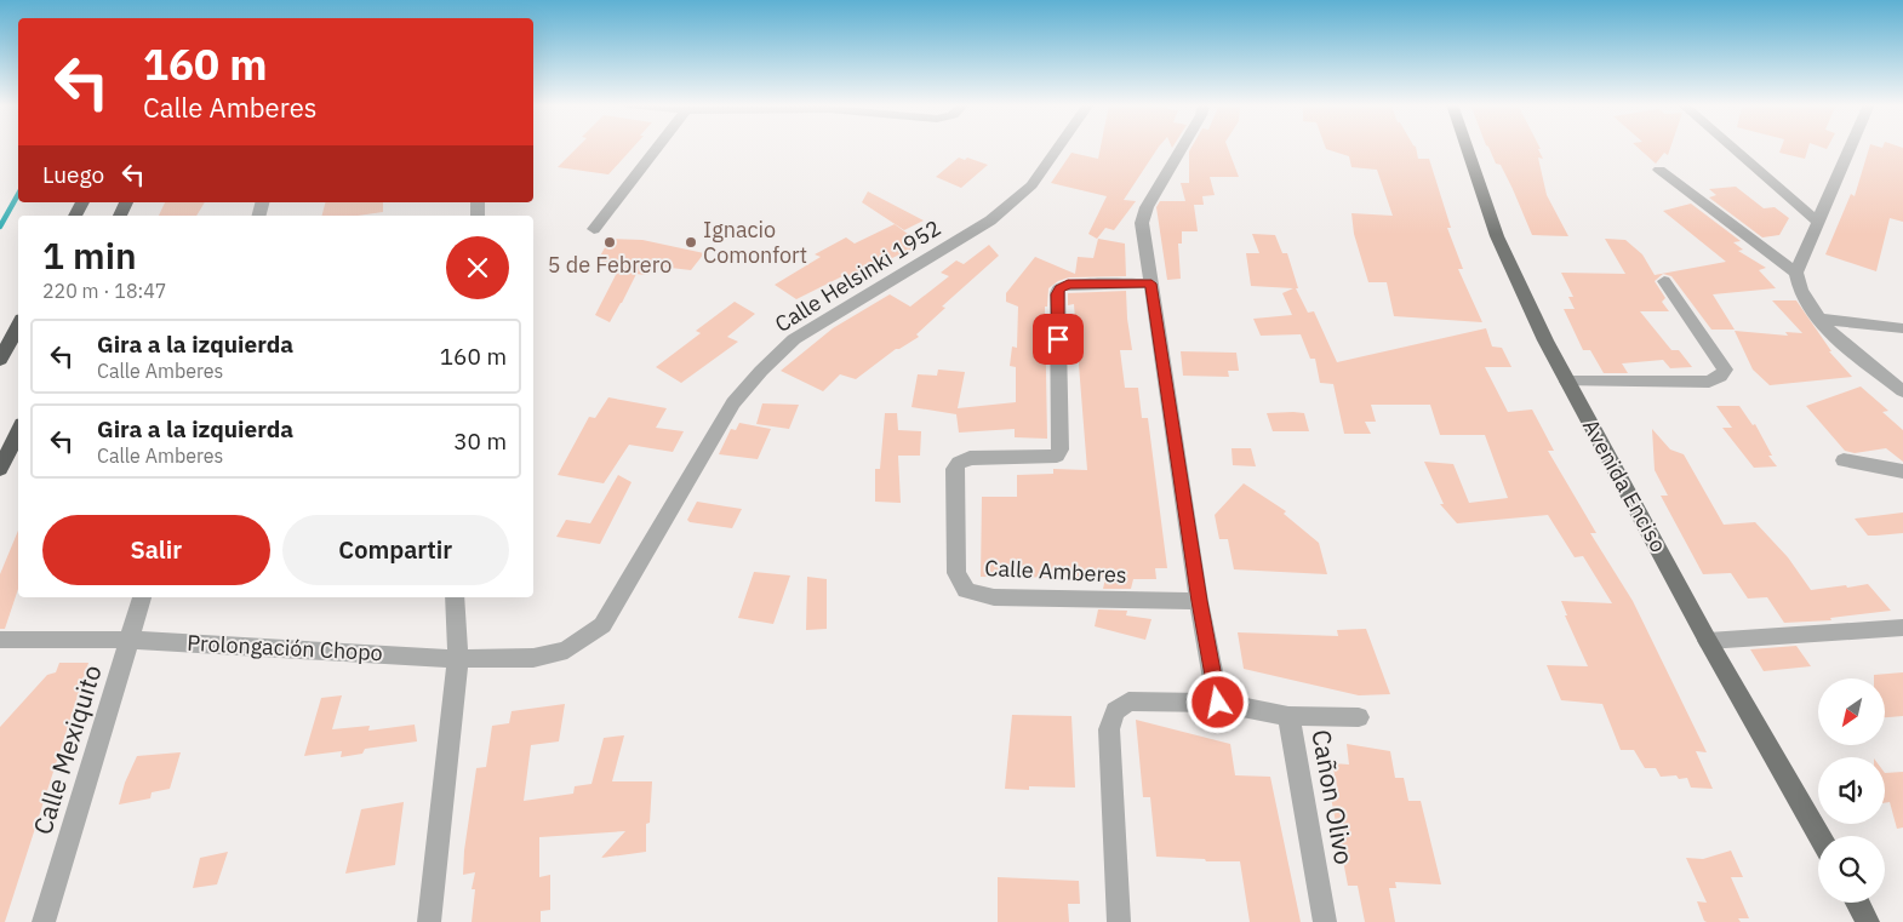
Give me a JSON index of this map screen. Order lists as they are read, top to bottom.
{
  "streets": {
    "main road": ["Avenida Enciso"],
    "street": [
      "Calle Helsinki 1952",
      "Calle Amberes",
      "Prolongación Chopo",
      "Calle Mexiquito",
      "Cañon Olivo"
    ]
  },
  "crossings": [
    ["Calle Helsinki 1952", "Prolongación Chopo"],
    ["Prolongación Chopo", "Calle Mexiquito"]
  ],
  "places": ["5 de Febrero", "Ignacio Comonfort"],
  "north": "bottom left",
  "page": {
    "turn": ["160 m", "Calle Amberes"],
    "then": "Luego",
    "heading": ["1 min", "220 m · 18:47"],
    "list": [
      {
        "name": "Gira a la izquierda",
        "note": "Calle Amberes",
        "value": "160 m"
      },
      {
        "name": "Gira a la izquierda",
        "note": "Calle Amberes",
        "value": "30 m"
      }
    ],
    "buttons": ["Salir", "Compartir"]
  }
}
